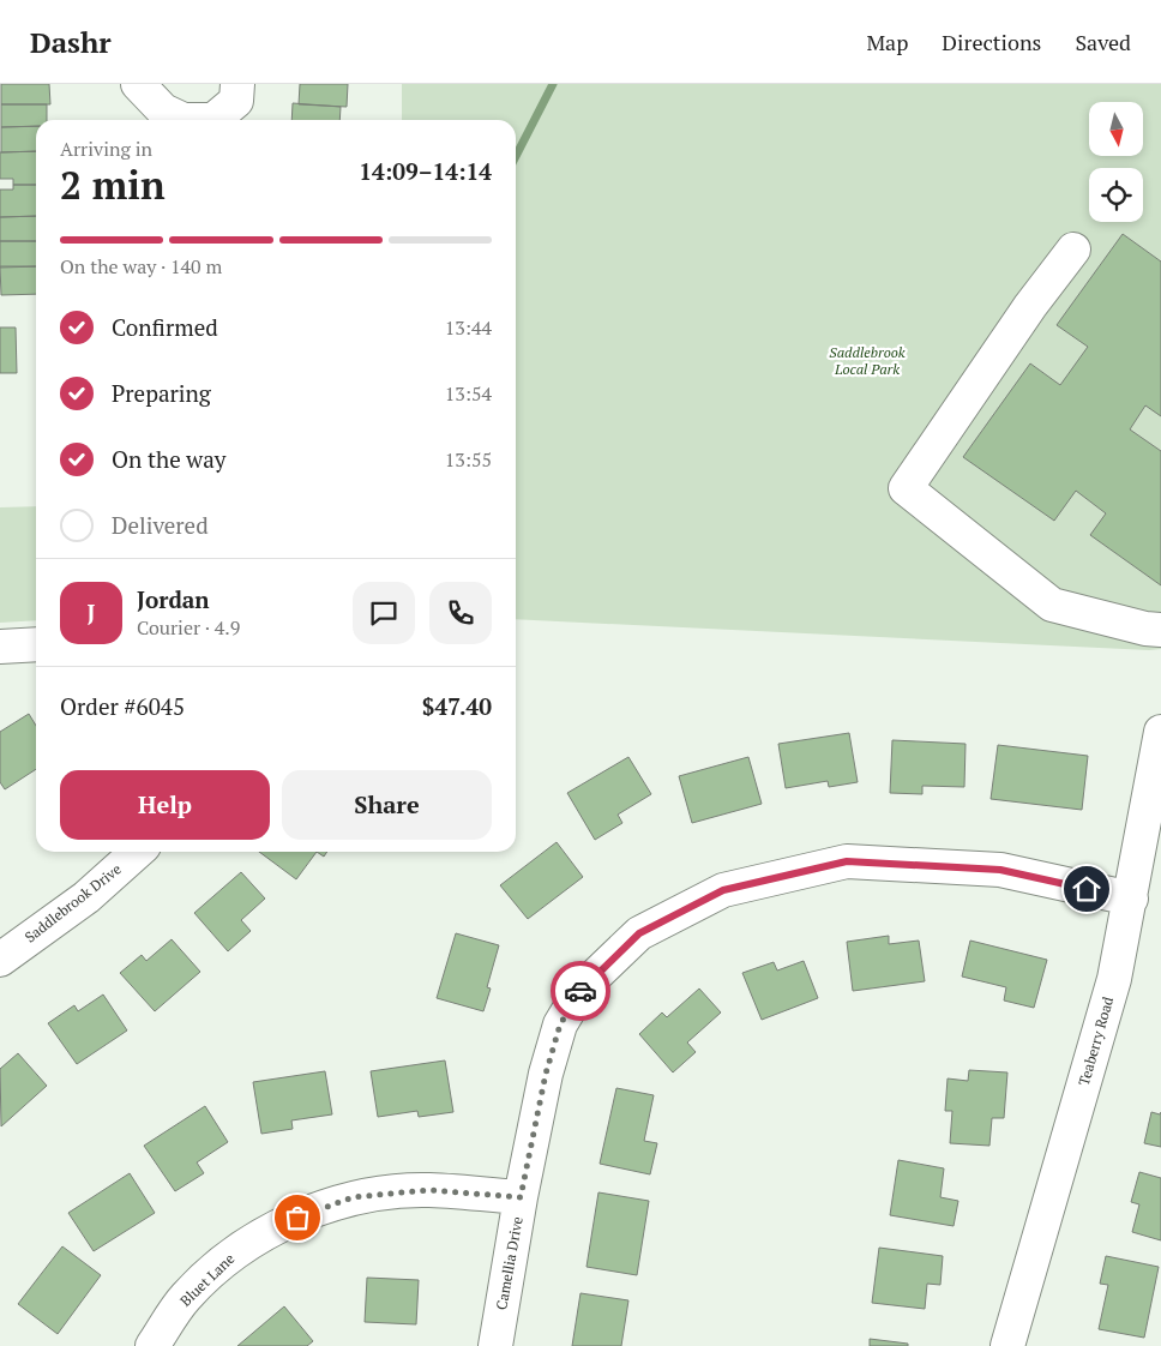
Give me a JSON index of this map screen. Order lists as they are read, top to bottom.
{
  "streets": {
    "street": [
      "Saddlebrook Drive",
      "Teaberry Road",
      "Camellia Drive",
      "Bluet Lane"
    ]
  },
  "crossings": [
    ["Teaberry Road", "Camellia Drive"],
    ["Camellia Drive", "Bluet Lane"]
  ],
  "parks": ["Saddlebrook Local Park"],
  "north": "bottom",
  "page": {
    "header": "Dashr",
    "nav": ["Map", "Directions", "Saved"],
    "heading": ["2 min", "Arriving in", "14:09–14:14"],
    "panel": [
      "Jordan",
      "Courier · 4.9",
      "Order #6045",
      "$47.40"
    ],
    "bar": "On the way · 140 m",
    "list": [
      ["Confirmed", "13:44"],
      ["Preparing", "13:54"],
      ["On the way", "13:55"],
      "Delivered"
    ],
    "round": "J",
    "buttons": ["Help", "Share"]
  }
}
